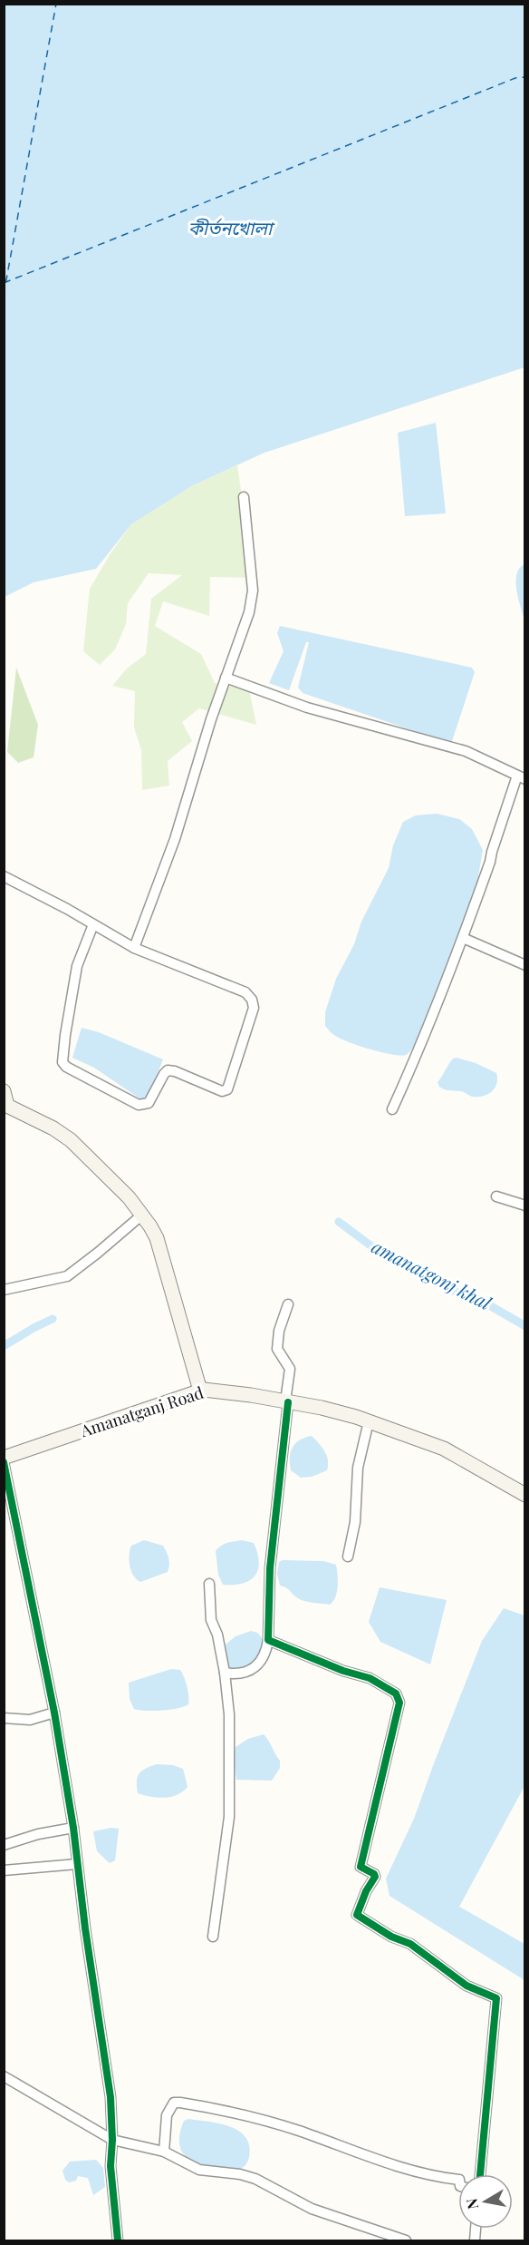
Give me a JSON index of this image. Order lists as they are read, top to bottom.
{
  "streets": {
    "main road": ["Amanatganj Road"]
  },
  "water": ["কীর্তনখোলা", "amanatgonj khal"],
  "north": "left"
}
